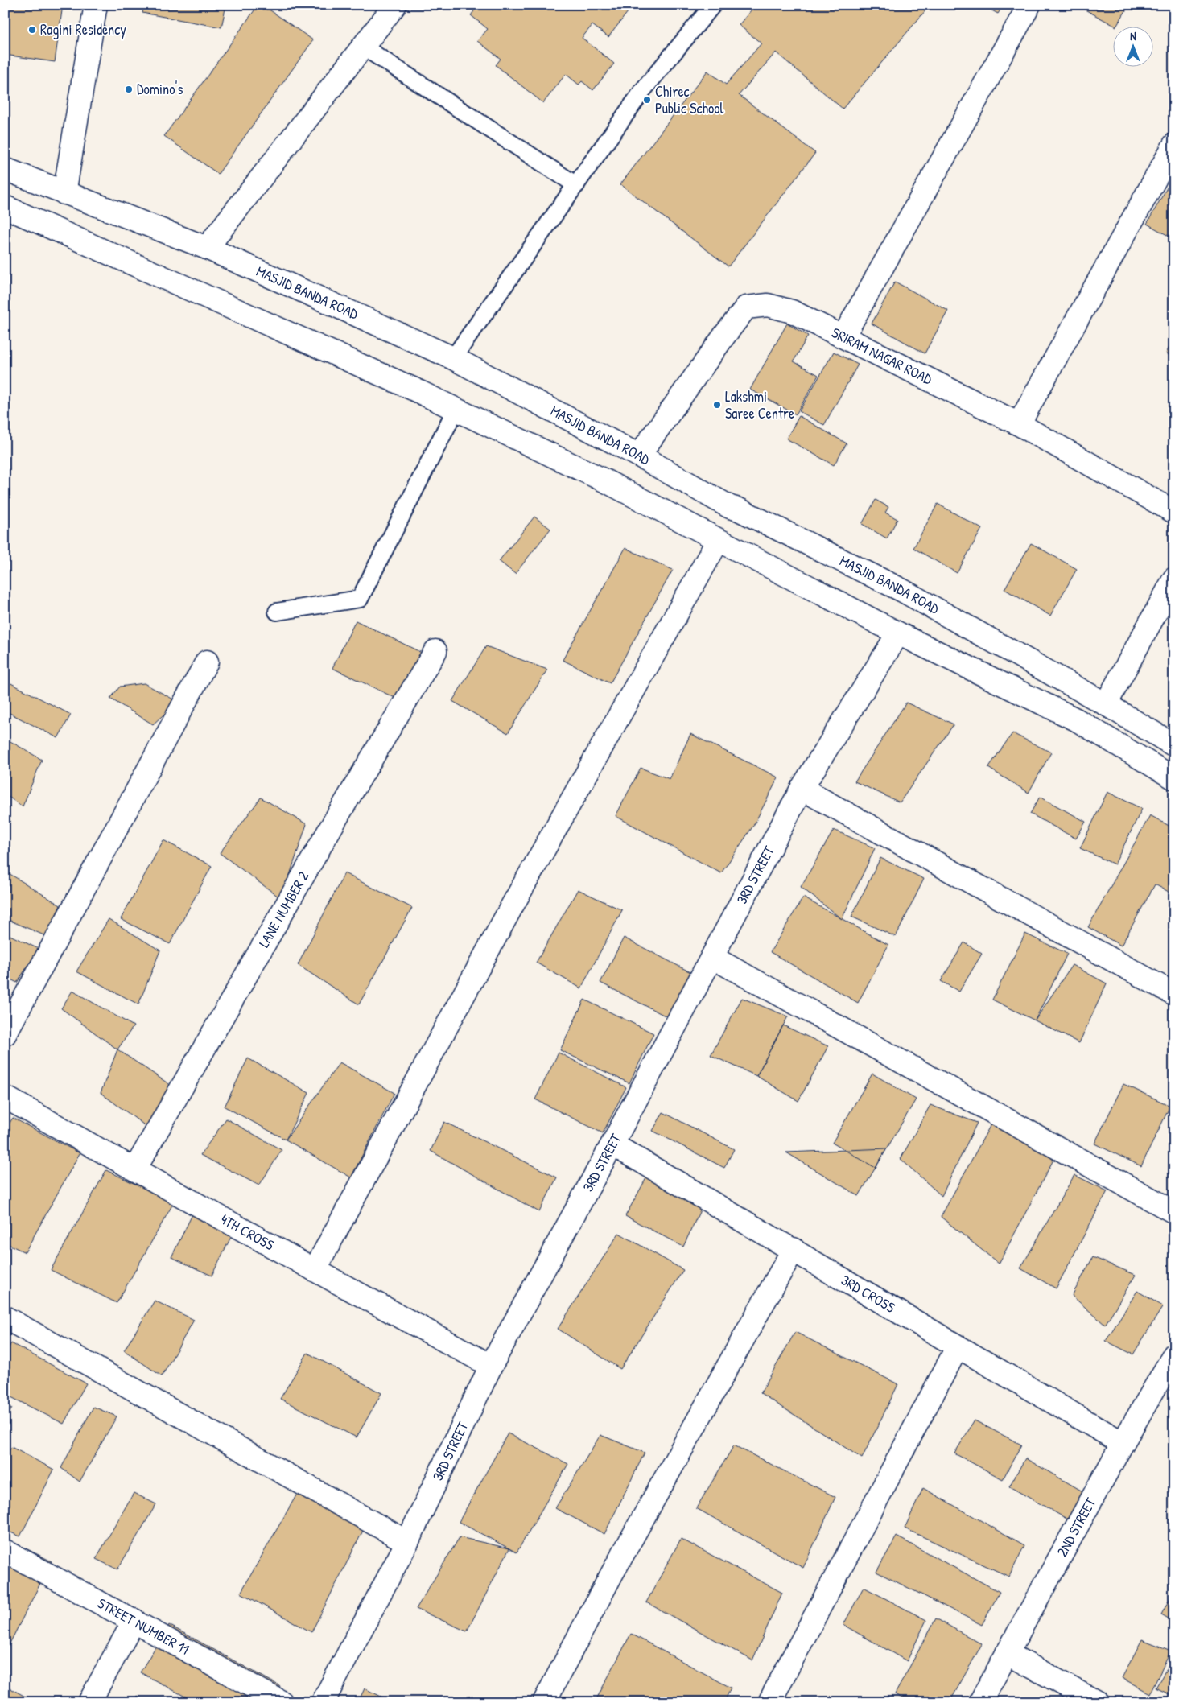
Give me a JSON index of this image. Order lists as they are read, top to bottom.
{
  "streets": {
    "street": [
      "MASJID BANDA ROAD",
      "SRIRAM NAGAR ROAD",
      "3RD STREET",
      "LANE NUMBER 2",
      "4TH CROSS",
      "3RD CROSS",
      "2ND STREET",
      "STREET NUMBER 11"
    ]
  },
  "crossings": [
    ["MASJID BANDA ROAD", "SRIRAM NAGAR ROAD"],
    ["3RD STREET", "4TH CROSS"],
    ["3RD STREET", "3RD CROSS"],
    ["LANE NUMBER 2", "4TH CROSS"],
    ["3RD CROSS", "2ND STREET"]
  ],
  "places": [
    "Ragini Residency",
    "Domino's",
    "Chirec Public School",
    "Lakshmi Saree Centre"
  ],
  "north": "top"
}
